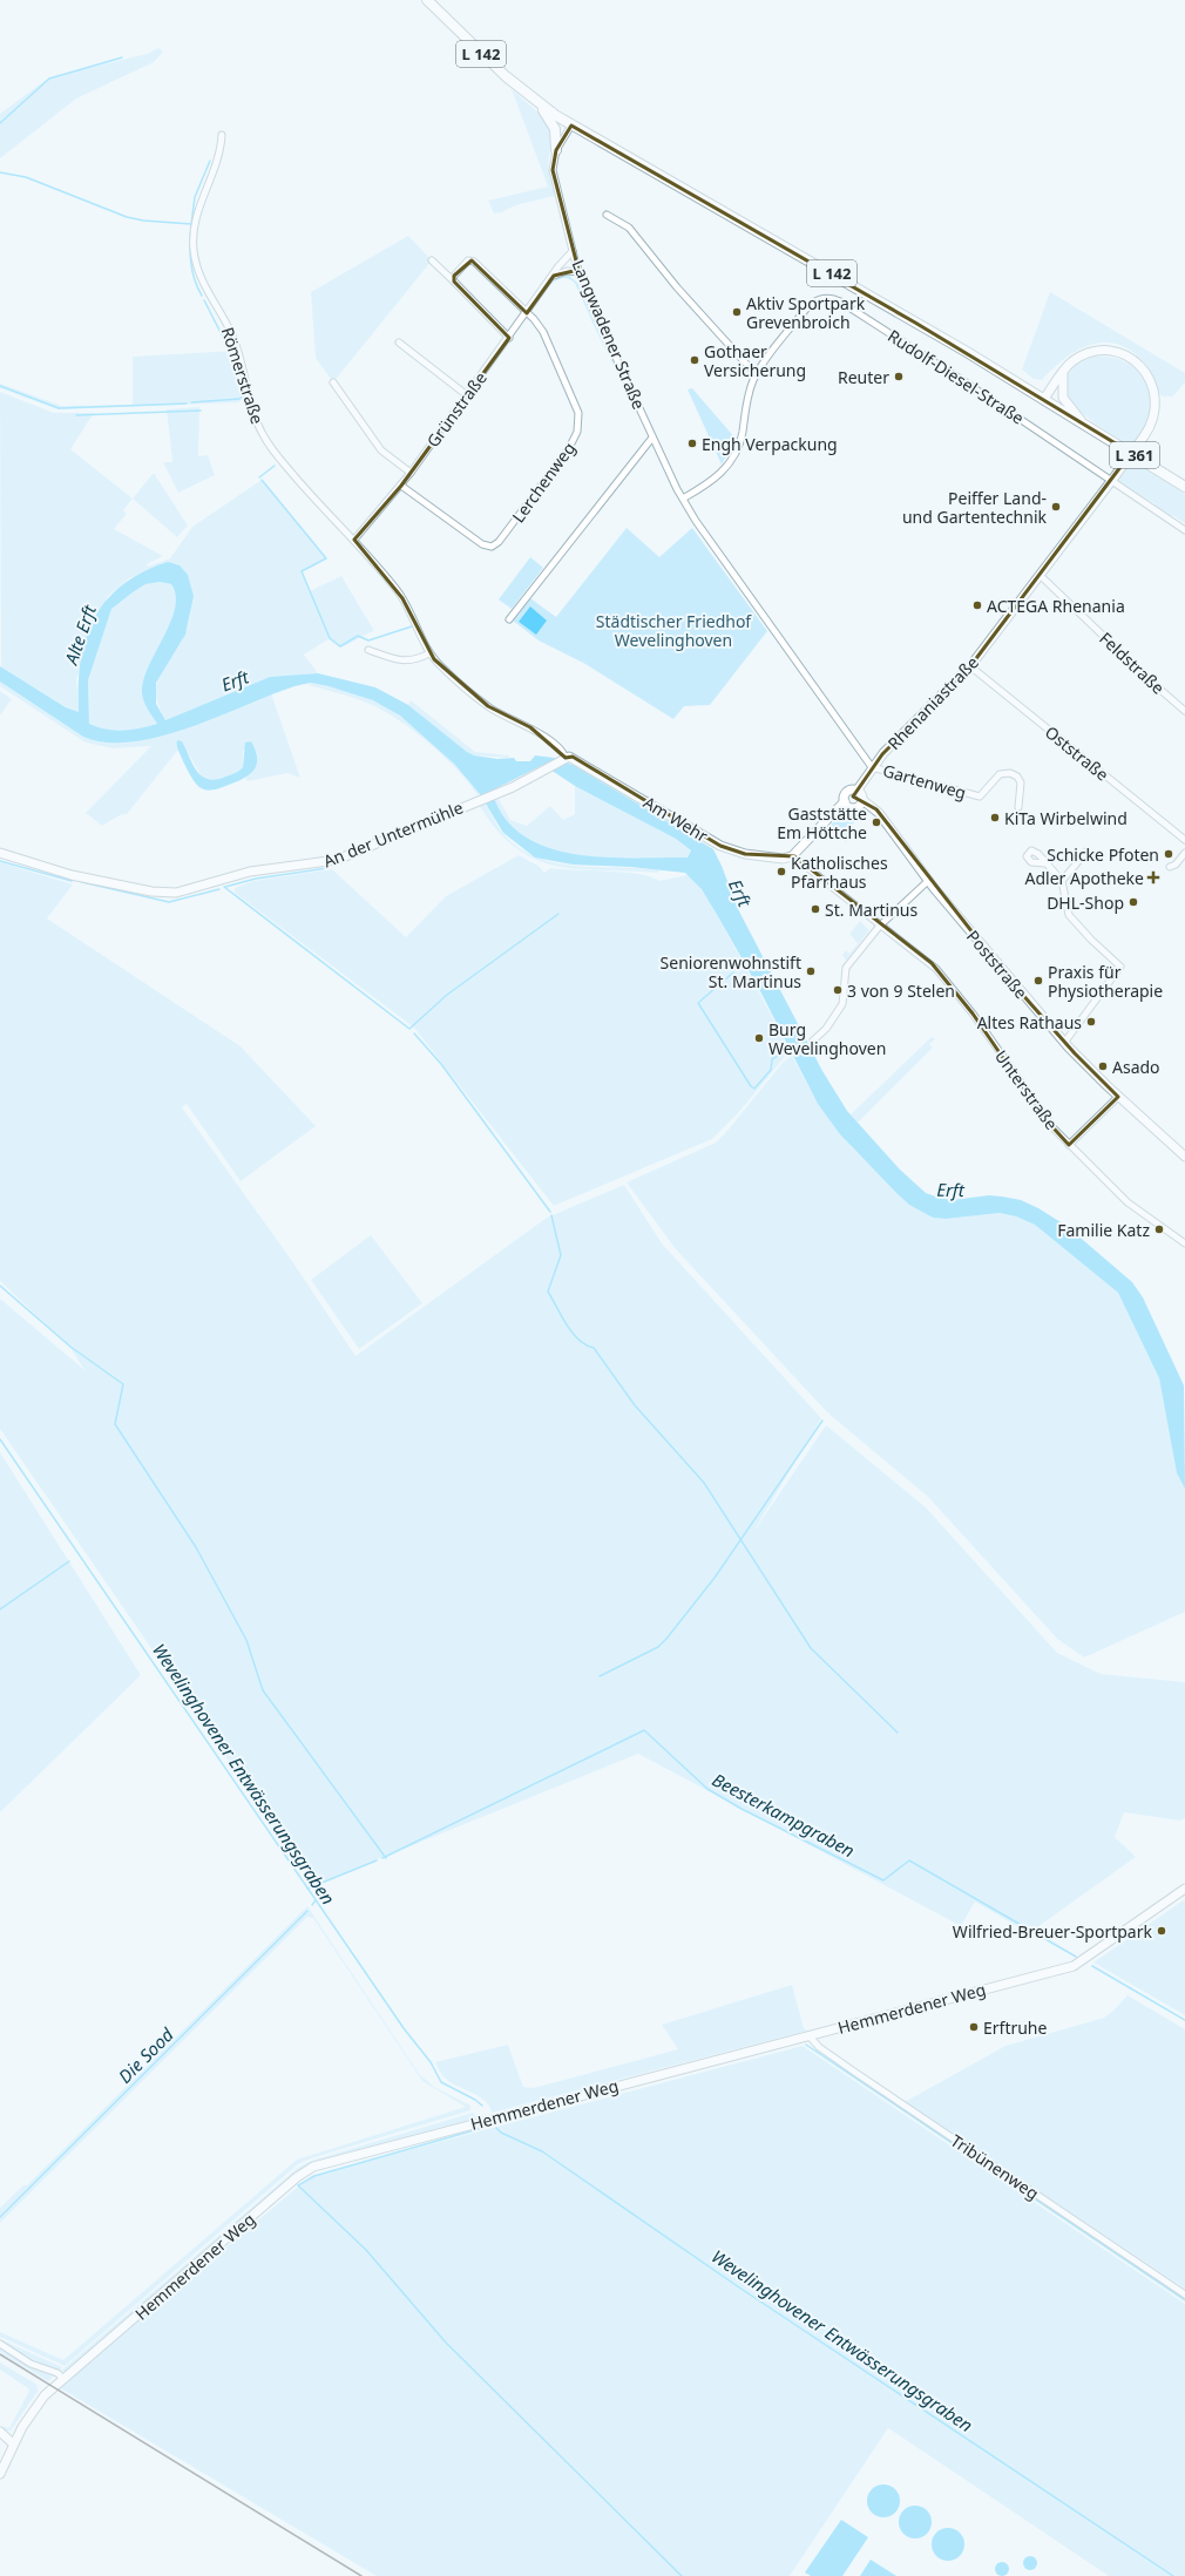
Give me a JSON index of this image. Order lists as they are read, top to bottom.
{
  "streets": {
    "main road": [
      "L 142",
      "L 361",
      "Rhenaniastraße",
      "Am Wehr",
      "An der Untermühle",
      "Poststraße",
      "Hemmerdener Weg"
    ],
    "street": [
      "Langwadener Straße",
      "Römerstraße",
      "Rudolf-Diesel-Straße",
      "Grünstraße",
      "Lerchenweg",
      "Feldstraße",
      "Oststraße",
      "Gartenweg",
      "Unterstraße",
      "Tribünenweg"
    ]
  },
  "crossings": [
    ["L 142", "Langwadener Straße"],
    ["L 142", "L 361"],
    ["L 142", "Rhenaniastraße"],
    ["Langwadener Straße", "Rudolf-Diesel-Straße"],
    ["Langwadener Straße", "Grünstraße"],
    ["Langwadener Straße", "Rhenaniastraße"],
    ["Langwadener Straße", "Gartenweg"],
    ["Römerstraße", "Grünstraße"],
    ["Römerstraße", "Am Wehr"],
    ["Rudolf-Diesel-Straße", "Rhenaniastraße"],
    ["Grünstraße", "Lerchenweg"],
    ["L 361", "Rhenaniastraße"],
    ["L 361", "Am Wehr"],
    ["L 361", "Poststraße"],
    ["L 361", "Unterstraße"],
    ["Feldstraße", "Rhenaniastraße"],
    ["Rhenaniastraße", "Oststraße"],
    ["Rhenaniastraße", "Gartenweg"],
    ["Rhenaniastraße", "Poststraße"],
    ["Am Wehr", "An der Untermühle"],
    ["Am Wehr", "Unterstraße"],
    ["Hemmerdener Weg", "Tribünenweg"]
  ],
  "water": [
    "Alte Erft",
    "Erft",
    "Wevelinghovener Entwässerungsgraben",
    "Beesterkampgraben",
    "Die Sood"
  ],
  "parks": ["Städtischer Friedhof Wevelinghoven"],
  "places": {
    "other": [
      "Aktiv Sportpark Grevenbroich",
      "Gothaer Versicherung",
      "Reuter",
      "Engh Verpackung",
      "Peiffer Land- und Gartentechnik",
      "ACTEGA Rhenania",
      "KiTa Wirbelwind",
      "Gaststätte Em Höttche",
      "Schicke Pfoten",
      "Katholisches Pfarrhaus",
      "DHL-Shop",
      "St. Martinus",
      "Seniorenwohnstift St. Martinus",
      "Praxis für Physiotherapie",
      "3 von 9 Stelen",
      "Altes Rathaus",
      "Burg Wevelinghoven",
      "Asado",
      "Familie Katz",
      "Wilfried-Breuer-Sportpark",
      "Erftruhe"
    ],
    "health": ["Adler Apotheke"]
  }
}
